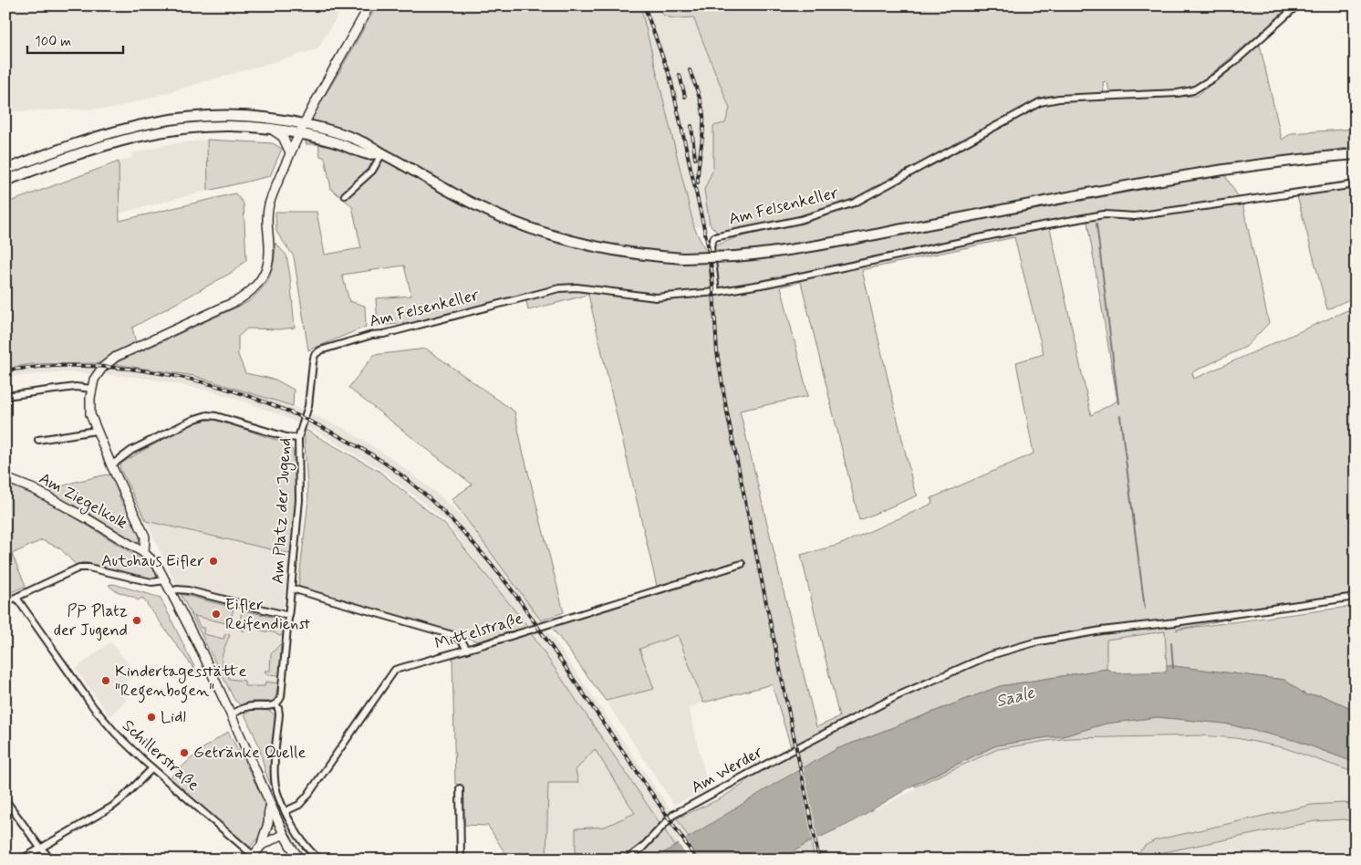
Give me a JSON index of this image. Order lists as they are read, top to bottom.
{
  "streets": {
    "street": [
      "Am Felsenkeller",
      "Am Ziegelkolk",
      "Am Platz der Jugend",
      "Mittelstraße",
      "Schillerstraße",
      "Am Werder"
    ]
  },
  "crossings": [
    ["Am Felsenkeller", "Am Platz der Jugend"],
    ["Am Platz der Jugend", "Mittelstraße"]
  ],
  "water": ["Saale"],
  "places": [
    "Autohaus Eifler",
    "Eifler Reifendienst",
    "PP Platz der Jugend",
    "Kindertagesstätte \"Regenbogen\"",
    "Lidl",
    "Getränke Quelle"
  ],
  "scale_bar": "100 m"
}
